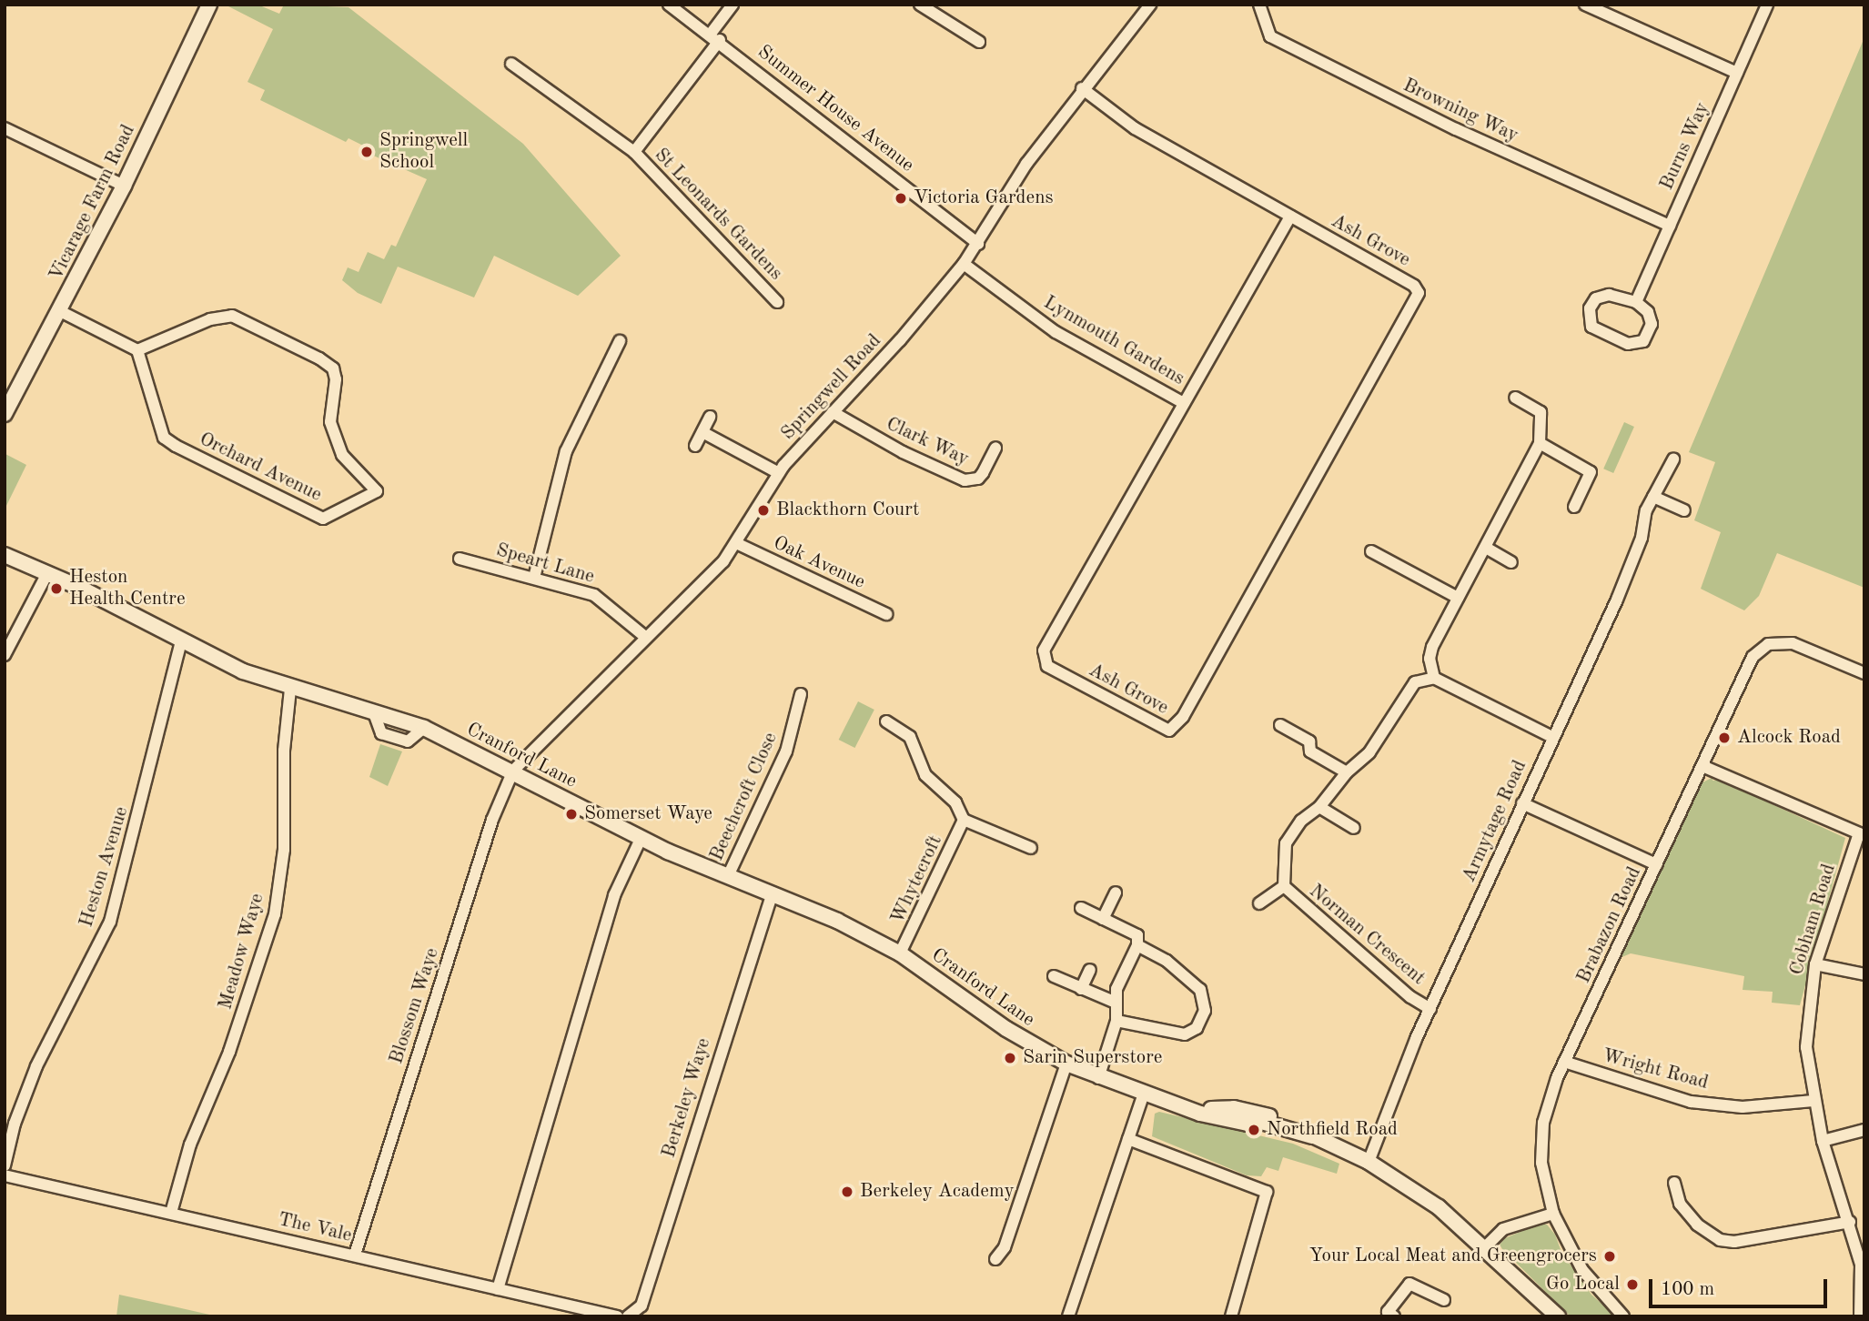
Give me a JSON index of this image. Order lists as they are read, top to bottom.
{
  "streets": {
    "street": [
      "Summer House Avenue",
      "Browning Way",
      "Burns Way",
      "Vicarage Farm Road",
      "St Leonards Gardens",
      "Ash Grove",
      "Lynmouth Gardens",
      "Springwell Road",
      "Clark Way",
      "Orchard Avenue",
      "Oak Avenue",
      "Speart Lane",
      "Cranford Lane",
      "Beechcroft Close",
      "Armytage Road",
      "Heston Avenue",
      "Whytecroft",
      "Cobham Road",
      "Brabazon Road",
      "Norman Crescent",
      "Meadow Waye",
      "Blossom Waye",
      "Wright Road",
      "Berkeley Waye",
      "The Vale"
    ]
  },
  "crossings": [
    ["Summer House Avenue", "St Leonards Gardens"],
    ["Summer House Avenue", "Springwell Road"],
    ["Browning Way", "Burns Way"],
    ["Ash Grove", "Lynmouth Gardens"],
    ["Ash Grove", "Springwell Road"],
    ["Lynmouth Gardens", "Springwell Road"],
    ["Springwell Road", "Clark Way"],
    ["Springwell Road", "Oak Avenue"],
    ["Springwell Road", "Speart Lane"],
    ["Springwell Road", "Cranford Lane"],
    ["Springwell Road", "Blossom Waye"],
    ["Cranford Lane", "Beechcroft Close"],
    ["Cranford Lane", "Armytage Road"],
    ["Cranford Lane", "Heston Avenue"],
    ["Cranford Lane", "Whytecroft"],
    ["Cranford Lane", "Meadow Waye"],
    ["Cranford Lane", "Blossom Waye"],
    ["Cranford Lane", "Berkeley Waye"],
    ["Armytage Road", "Norman Crescent"],
    ["Cobham Road", "Wright Road"],
    ["Brabazon Road", "Wright Road"],
    ["Meadow Waye", "The Vale"],
    ["Blossom Waye", "The Vale"]
  ],
  "places": [
    "Springwell School",
    "Victoria Gardens",
    "Blackthorn Court",
    "Heston Health Centre",
    "Alcock Road",
    "Somerset Waye",
    "Sarin Superstore",
    "Northfield Road",
    "Berkeley Academy",
    "Your Local Meat and Greengrocers",
    "Go Local"
  ],
  "scale_bar": "100 m"
}
